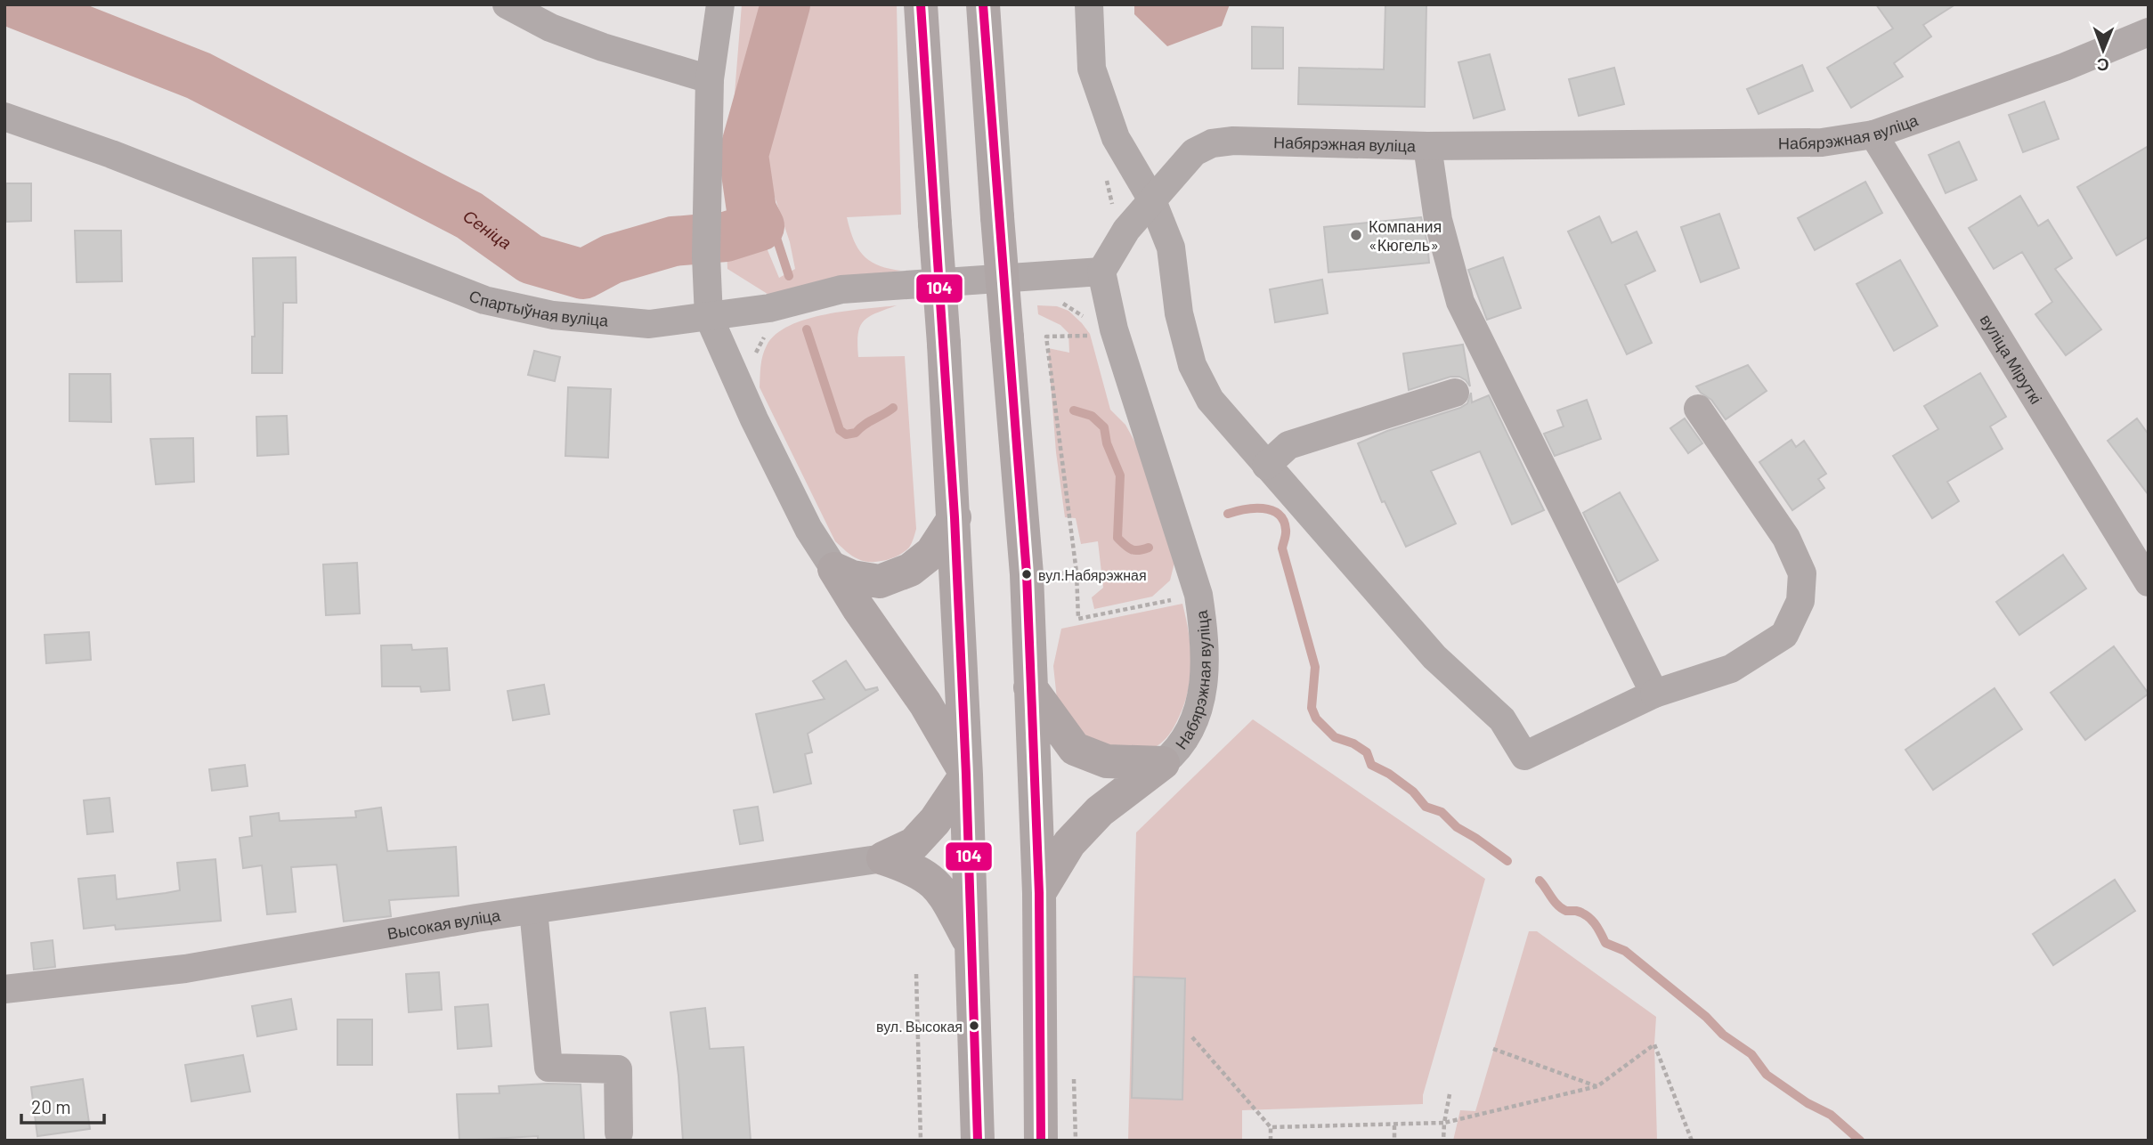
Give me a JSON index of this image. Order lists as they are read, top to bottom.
{
  "streets": {
    "street": [
      "Набярэжная вуліца",
      "Спартыўная вуліца",
      "вуліца Міруткі",
      "Высокая вуліца"
    ]
  },
  "crossings": [
    ["Набярэжная вуліца", "Спартыўная вуліца"],
    ["Набярэжная вуліца", "вуліца Міруткі"]
  ],
  "water": ["Сеніца"],
  "places": ["Компания «Кюгель»", "вул.Набярэжная", "вул. Высокая"],
  "lines": ["transit line 104"],
  "scale_bar": "20 m",
  "north": "bottom"
}
